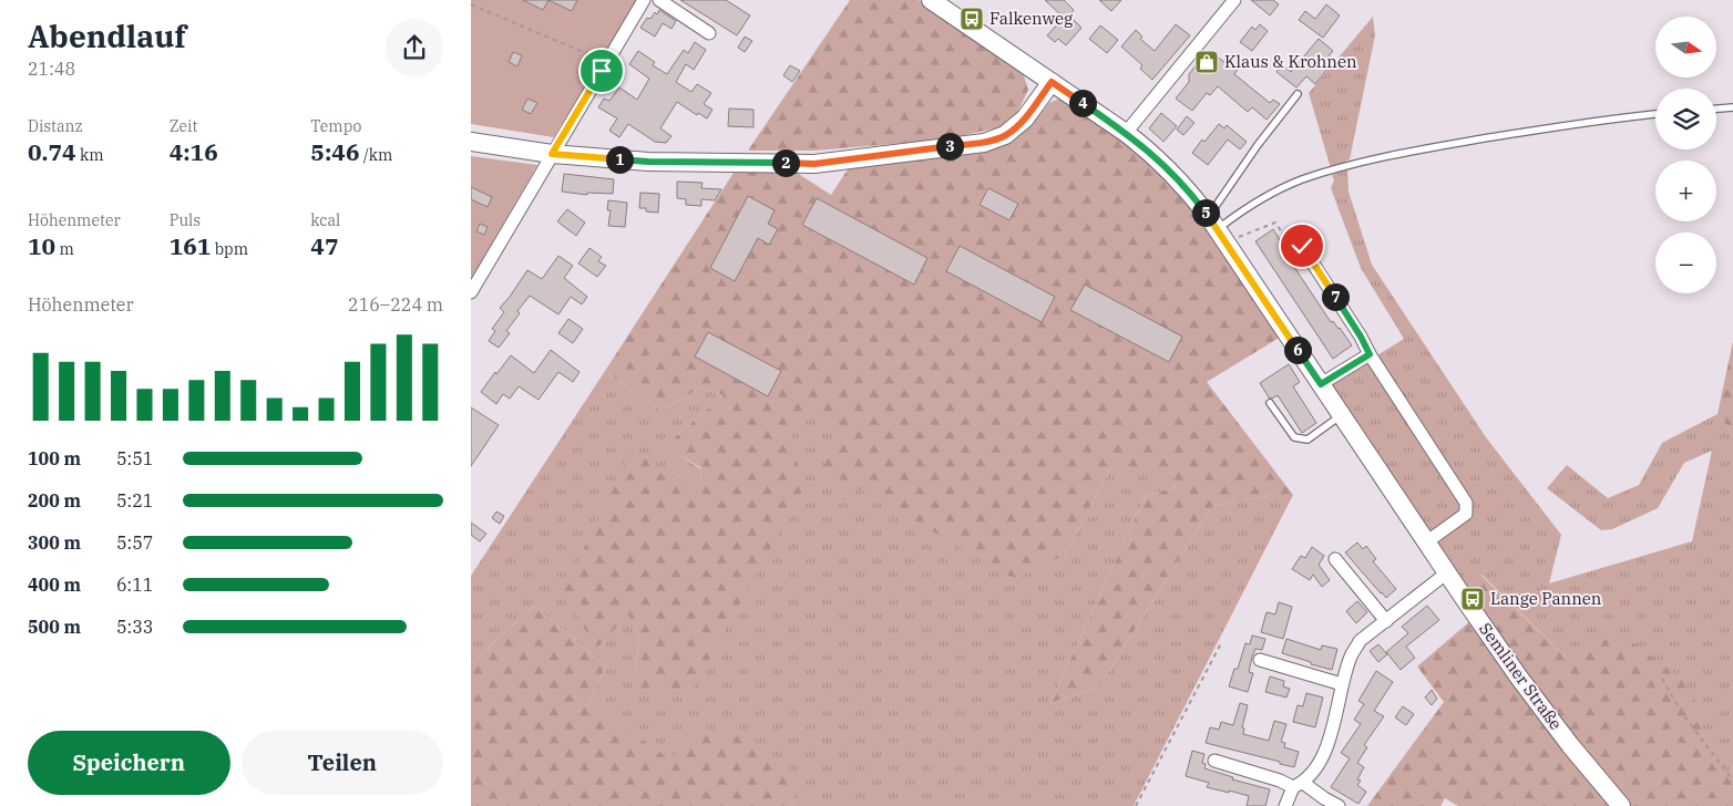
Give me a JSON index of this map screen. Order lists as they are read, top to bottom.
{
  "streets": {
    "street": ["Semliner Straße"]
  },
  "places": {
    "bus stop": ["Falkenweg", "Lange Pannen"],
    "shop": ["Klaus & Krohnen"]
  },
  "north": "right",
  "page": {
    "heading": ["Abendlauf", "21:48"],
    "map_buttons": ["+", "−"],
    "pins": [
      "4",
      "3",
      "1",
      "2",
      "5",
      "7",
      "6"
    ],
    "stats": [
      ["Distanz", "0.74 km"],
      ["Zeit", "4:16"],
      ["Tempo", "5:46 /km"],
      ["Höhenmeter", "10 m"],
      ["Puls", "161 bpm"],
      ["kcal", "47"]
    ],
    "chart": ["Höhenmeter", "216–224 m"],
    "list": [
      {
        "name": "100 m",
        "note": "5:51"
      },
      {
        "name": "200 m",
        "note": "5:21"
      },
      {
        "name": "300 m",
        "note": "5:57"
      },
      {
        "name": "400 m",
        "note": "6:11"
      },
      {
        "name": "500 m",
        "note": "5:33"
      }
    ],
    "buttons": ["Speichern", "Teilen"]
  }
}
